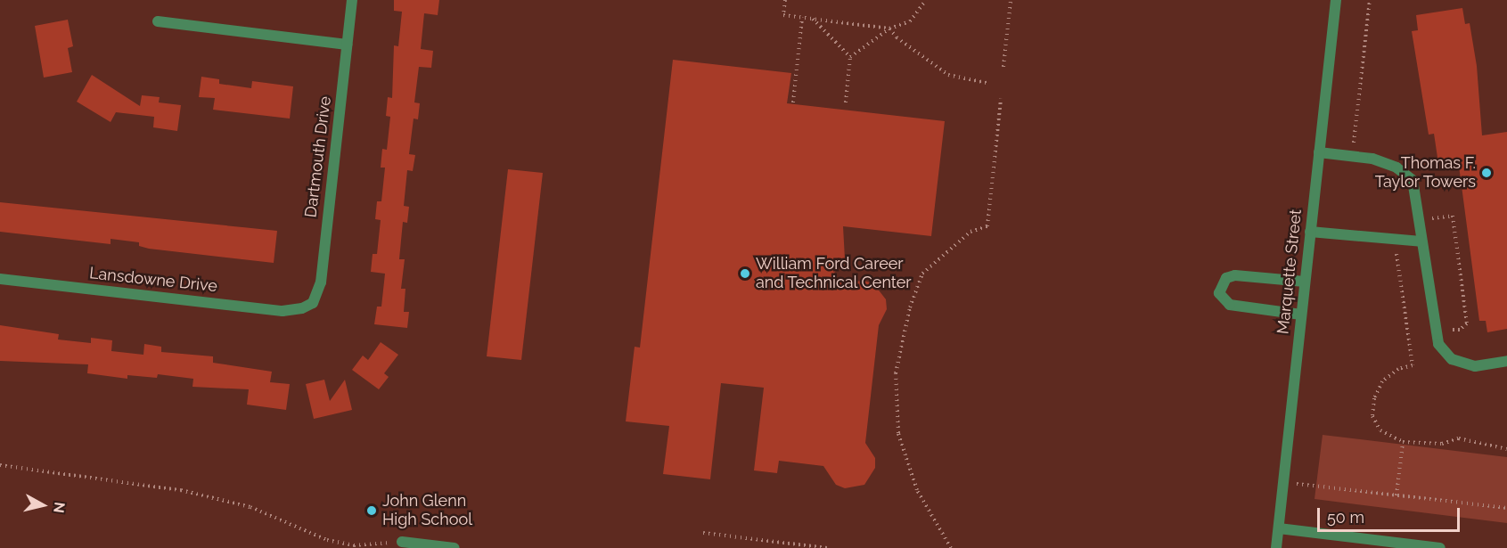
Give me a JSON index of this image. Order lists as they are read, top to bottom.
{
  "streets": {
    "street": ["Dartmouth Drive", "Marquette Street", "Lansdowne Drive"]
  },
  "crossings": [
    ["Dartmouth Drive", "Lansdowne Drive"]
  ],
  "places": ["Thomas F. Taylor Towers", "William Ford Career and Technical Center", "John Glenn High School"],
  "scale_bar": "50 m",
  "north": "right"
}
